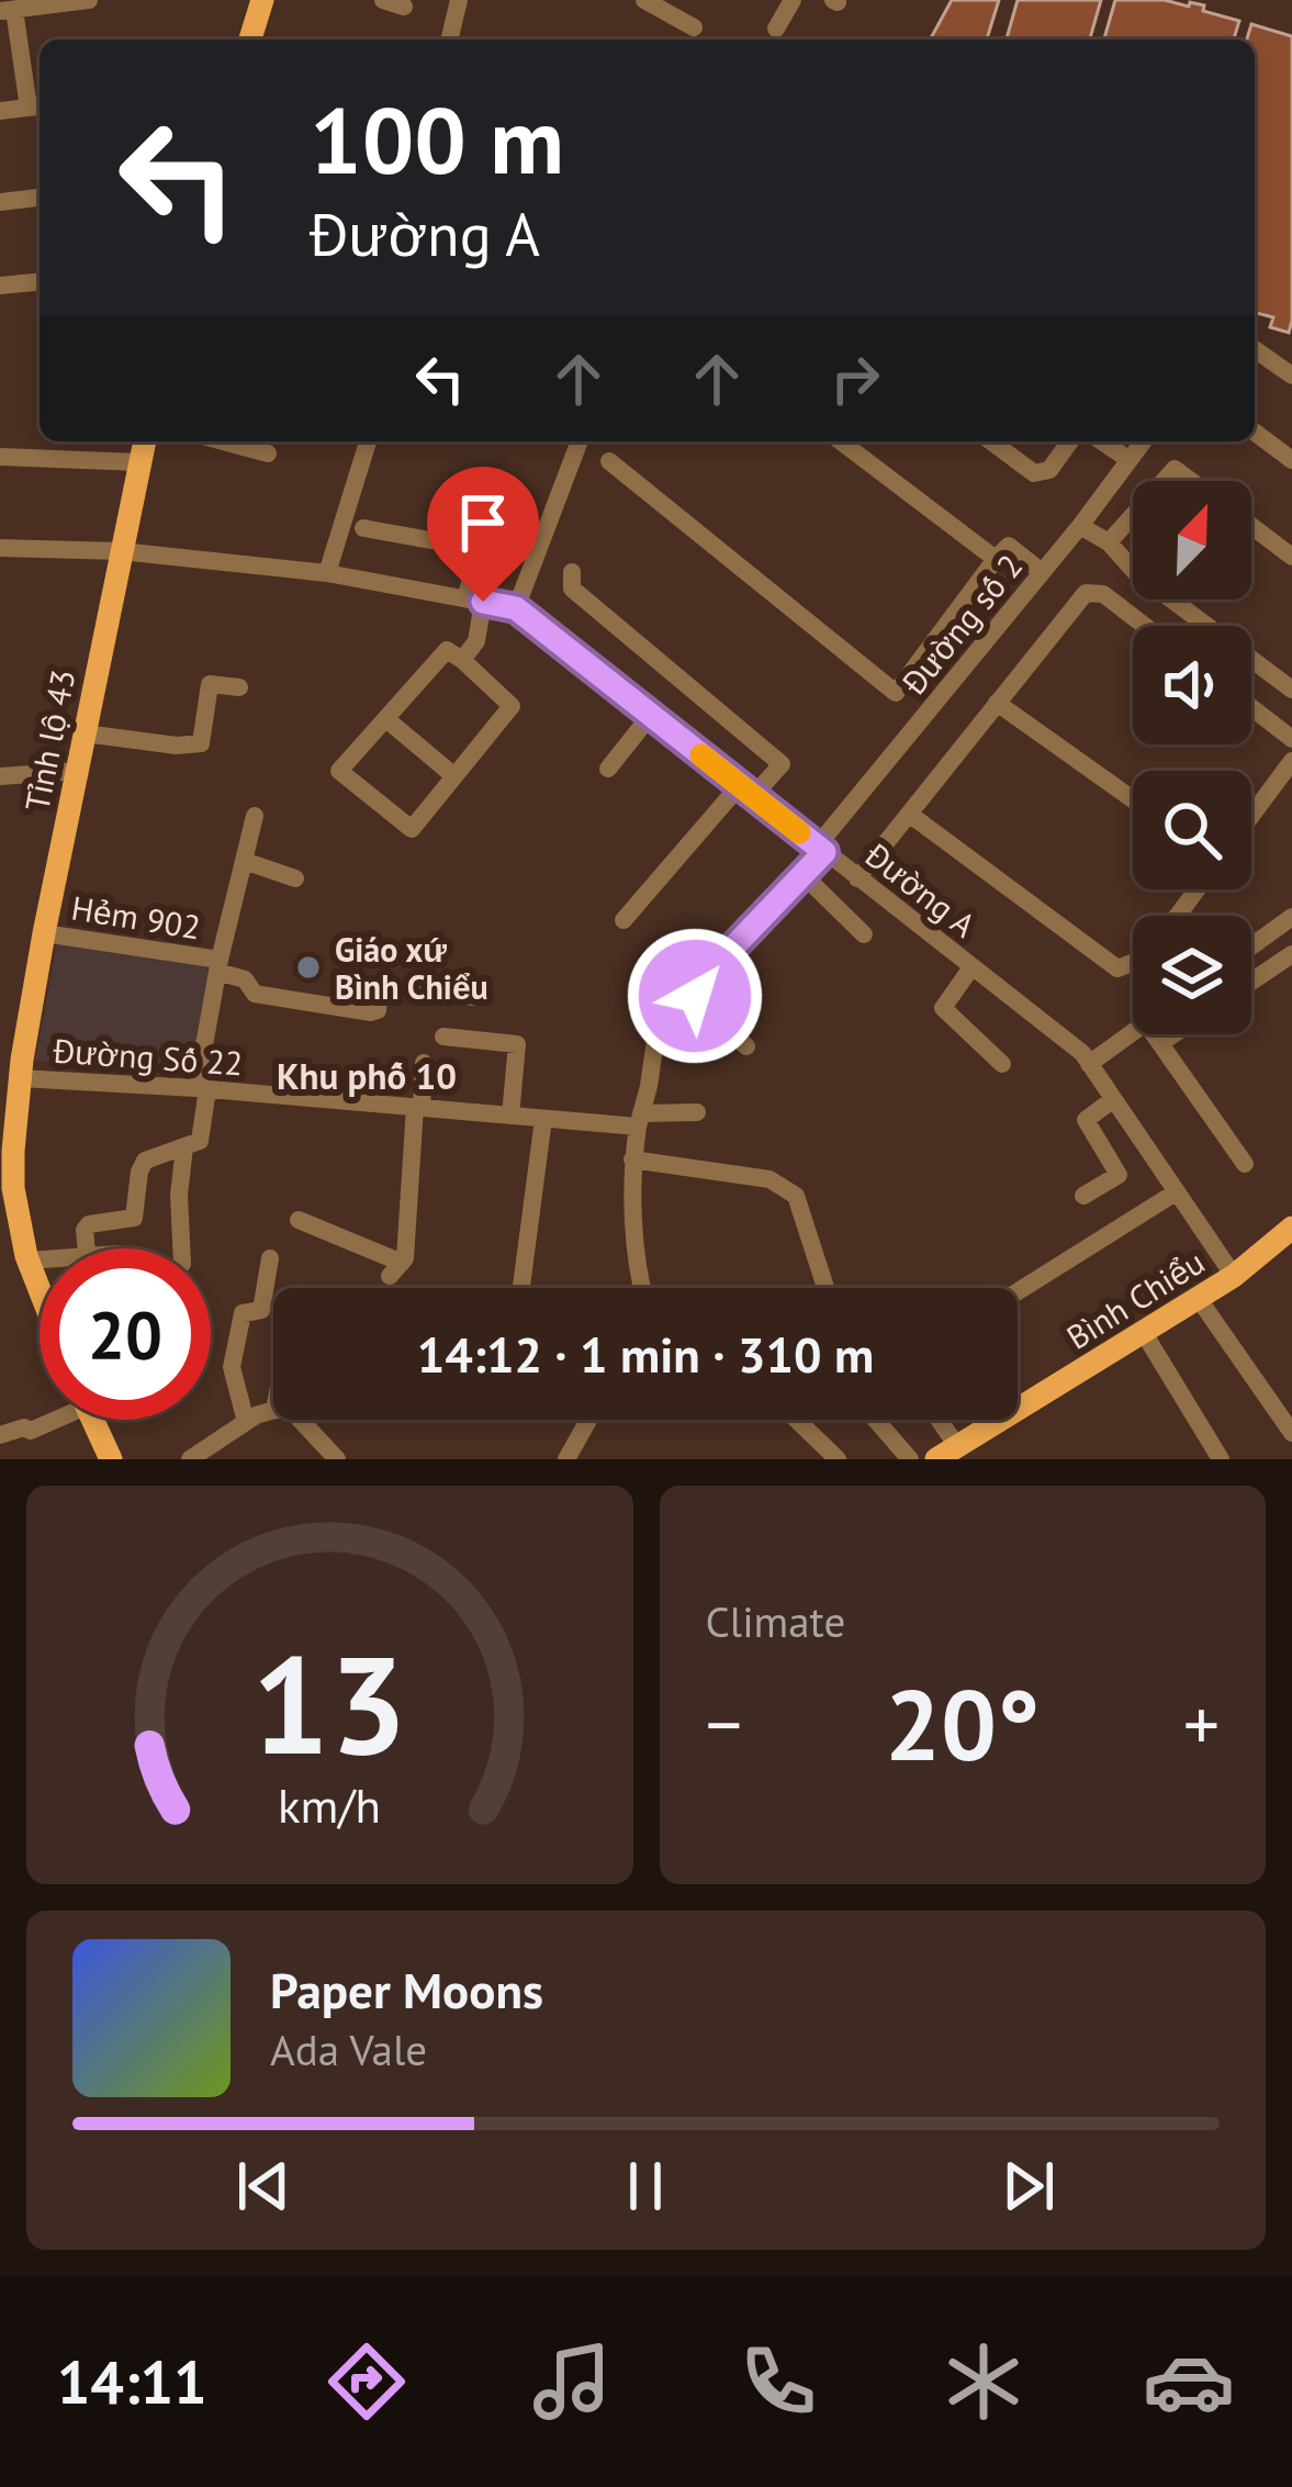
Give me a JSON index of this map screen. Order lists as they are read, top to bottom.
{
  "streets": {
    "main road": ["Tỉnh lộ 43", "Bình Chiểu"],
    "street": [
      "Đường số 2",
      "Đường A",
      "Hẻm 902",
      "Đường Số 22"
    ]
  },
  "crossings": [
    ["Đường số 2", "Đường A"],
    ["Tỉnh lộ 43", "Đường A"],
    ["Tỉnh lộ 43", "Hẻm 902"],
    ["Tỉnh lộ 43", "Đường Số 22"],
    ["Đường A", "Bình Chiểu"]
  ],
  "districts": ["Khu phố 10"],
  "places": ["Giáo xứ Bình Chiểu"],
  "north": "top right",
  "page": {
    "turn": ["100 m", "Đường A"],
    "limit": "20",
    "trip": "14:12 · 1 min · 310 m",
    "tile": "Climate",
    "heat": ["−", "20°", "+"],
    "song": ["Paper Moons", "Ada Vale"],
    "tabs": "14:11",
    "gauge": ["13", "km/h"]
  }
}
